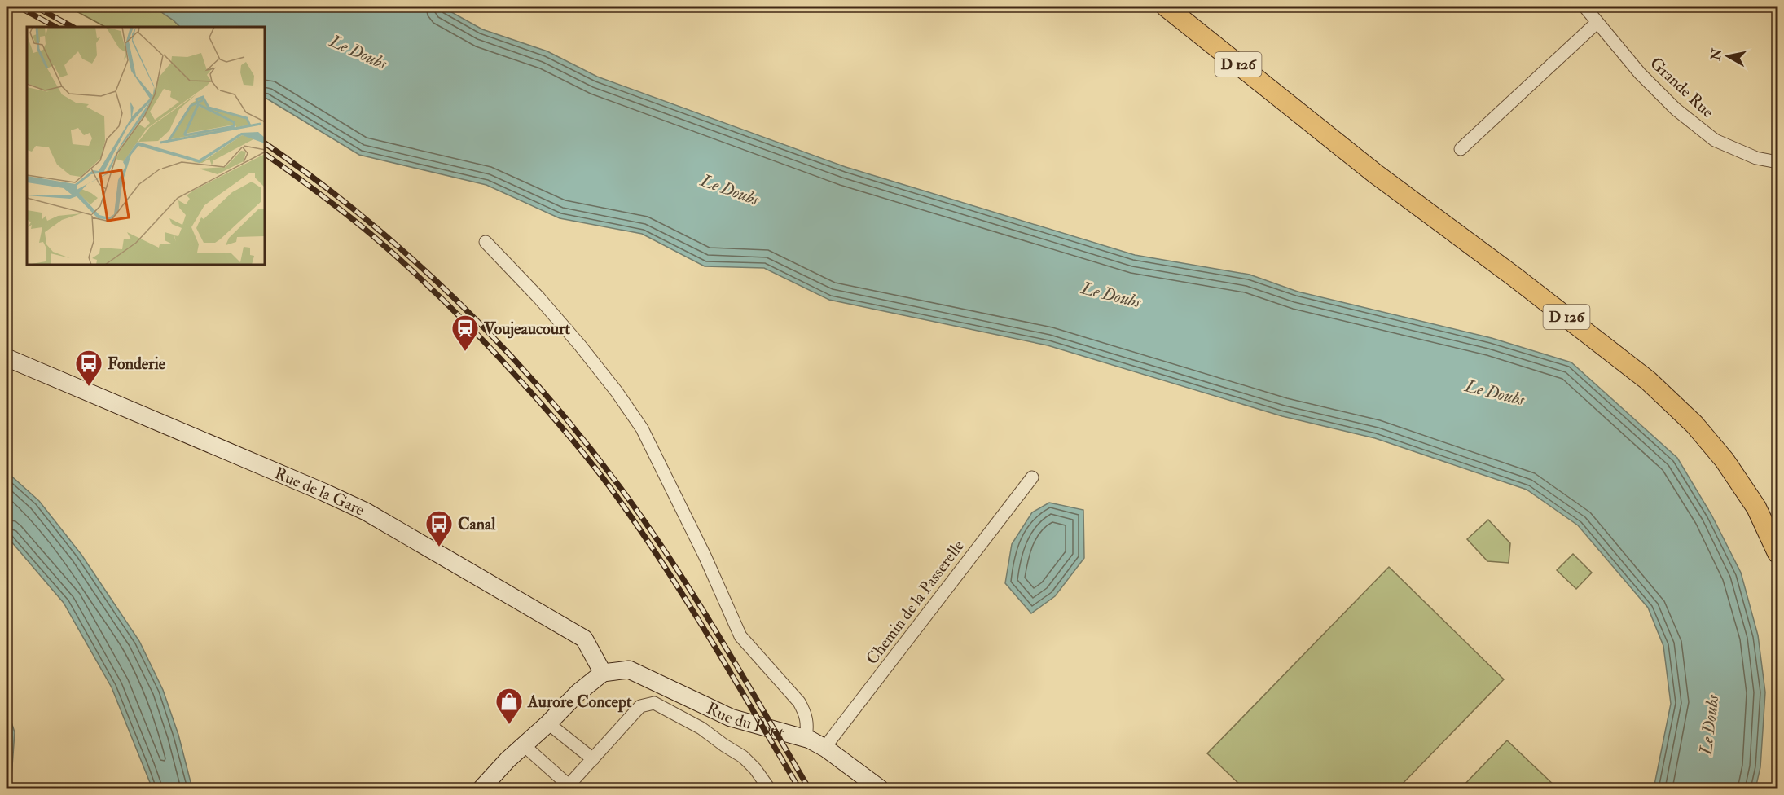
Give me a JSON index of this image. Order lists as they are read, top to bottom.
{
  "streets": {
    "main road": ["D 126", "Rue de la Gare", "Rue du Pont"],
    "street": ["Grande Rue", "Chemin de la Passerelle"]
  },
  "crossings": [
    ["Rue de la Gare", "Rue du Pont"],
    ["Chemin de la Passerelle", "Rue du Pont"]
  ],
  "water": ["Le Doubs"],
  "places": {
    "station": ["Voujeaucourt"],
    "bus stop": ["Fonderie", "Canal"],
    "shop": ["Aurore Concept"]
  },
  "north": "left"
}
